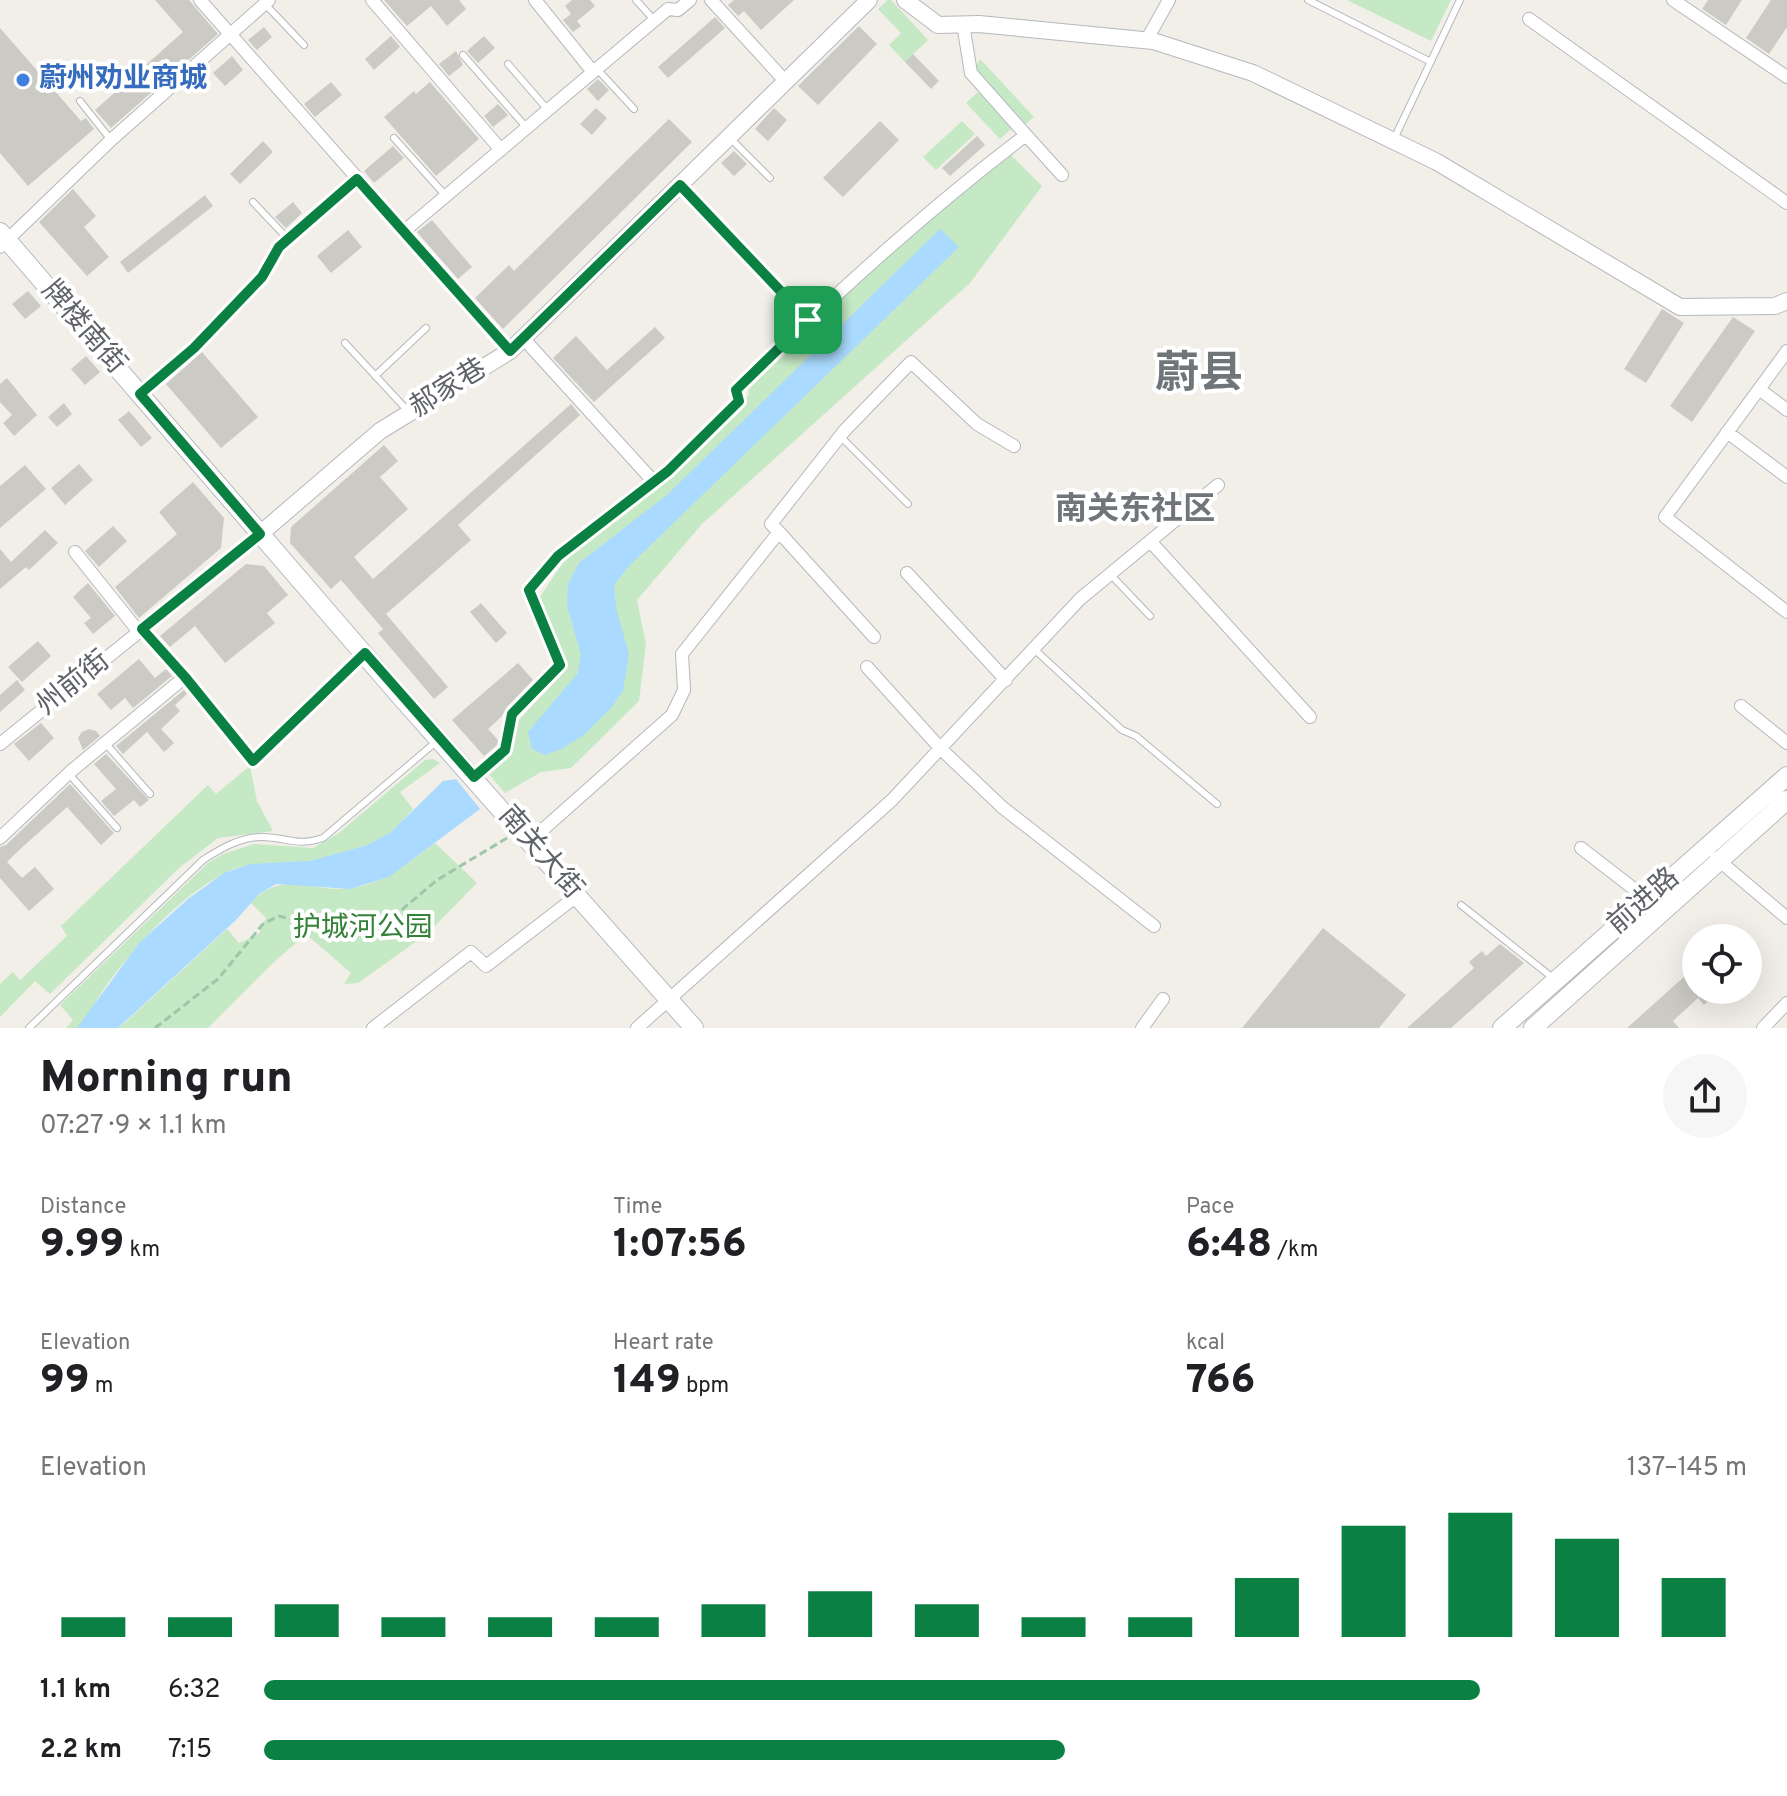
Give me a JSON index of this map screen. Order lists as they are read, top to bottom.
{
  "streets": {
    "main road": ["牌楼南街", "南关大街", "前进路"],
    "street": ["郝家巷", "州前街"]
  },
  "crossings": [
    ["牌楼南街", "郝家巷"],
    ["牌楼南街", "州前街"],
    ["牌楼南街", "南关大街"],
    ["郝家巷", "州前街"],
    ["郝家巷", "南关大街"],
    ["州前街", "南关大街"]
  ],
  "districts": ["蔚县", "南关东社区"],
  "parks": ["护城河公园"],
  "places": ["蔚州劝业商城"],
  "page": {
    "heading": ["Morning run", "07:27 · 9 × 1.1 km"],
    "stats": [
      ["Distance", "9.99 km"],
      ["Time", "1:07:56"],
      ["Pace", "6:48 /km"],
      ["Elevation", "99 m"],
      ["Heart rate", "149 bpm"],
      ["kcal", "766"]
    ],
    "chart": ["Elevation", "137–145 m"],
    "list": [
      {
        "name": "1.1 km",
        "note": "6:32"
      },
      {
        "name": "2.2 km",
        "note": "7:15"
      }
    ]
  }
}
